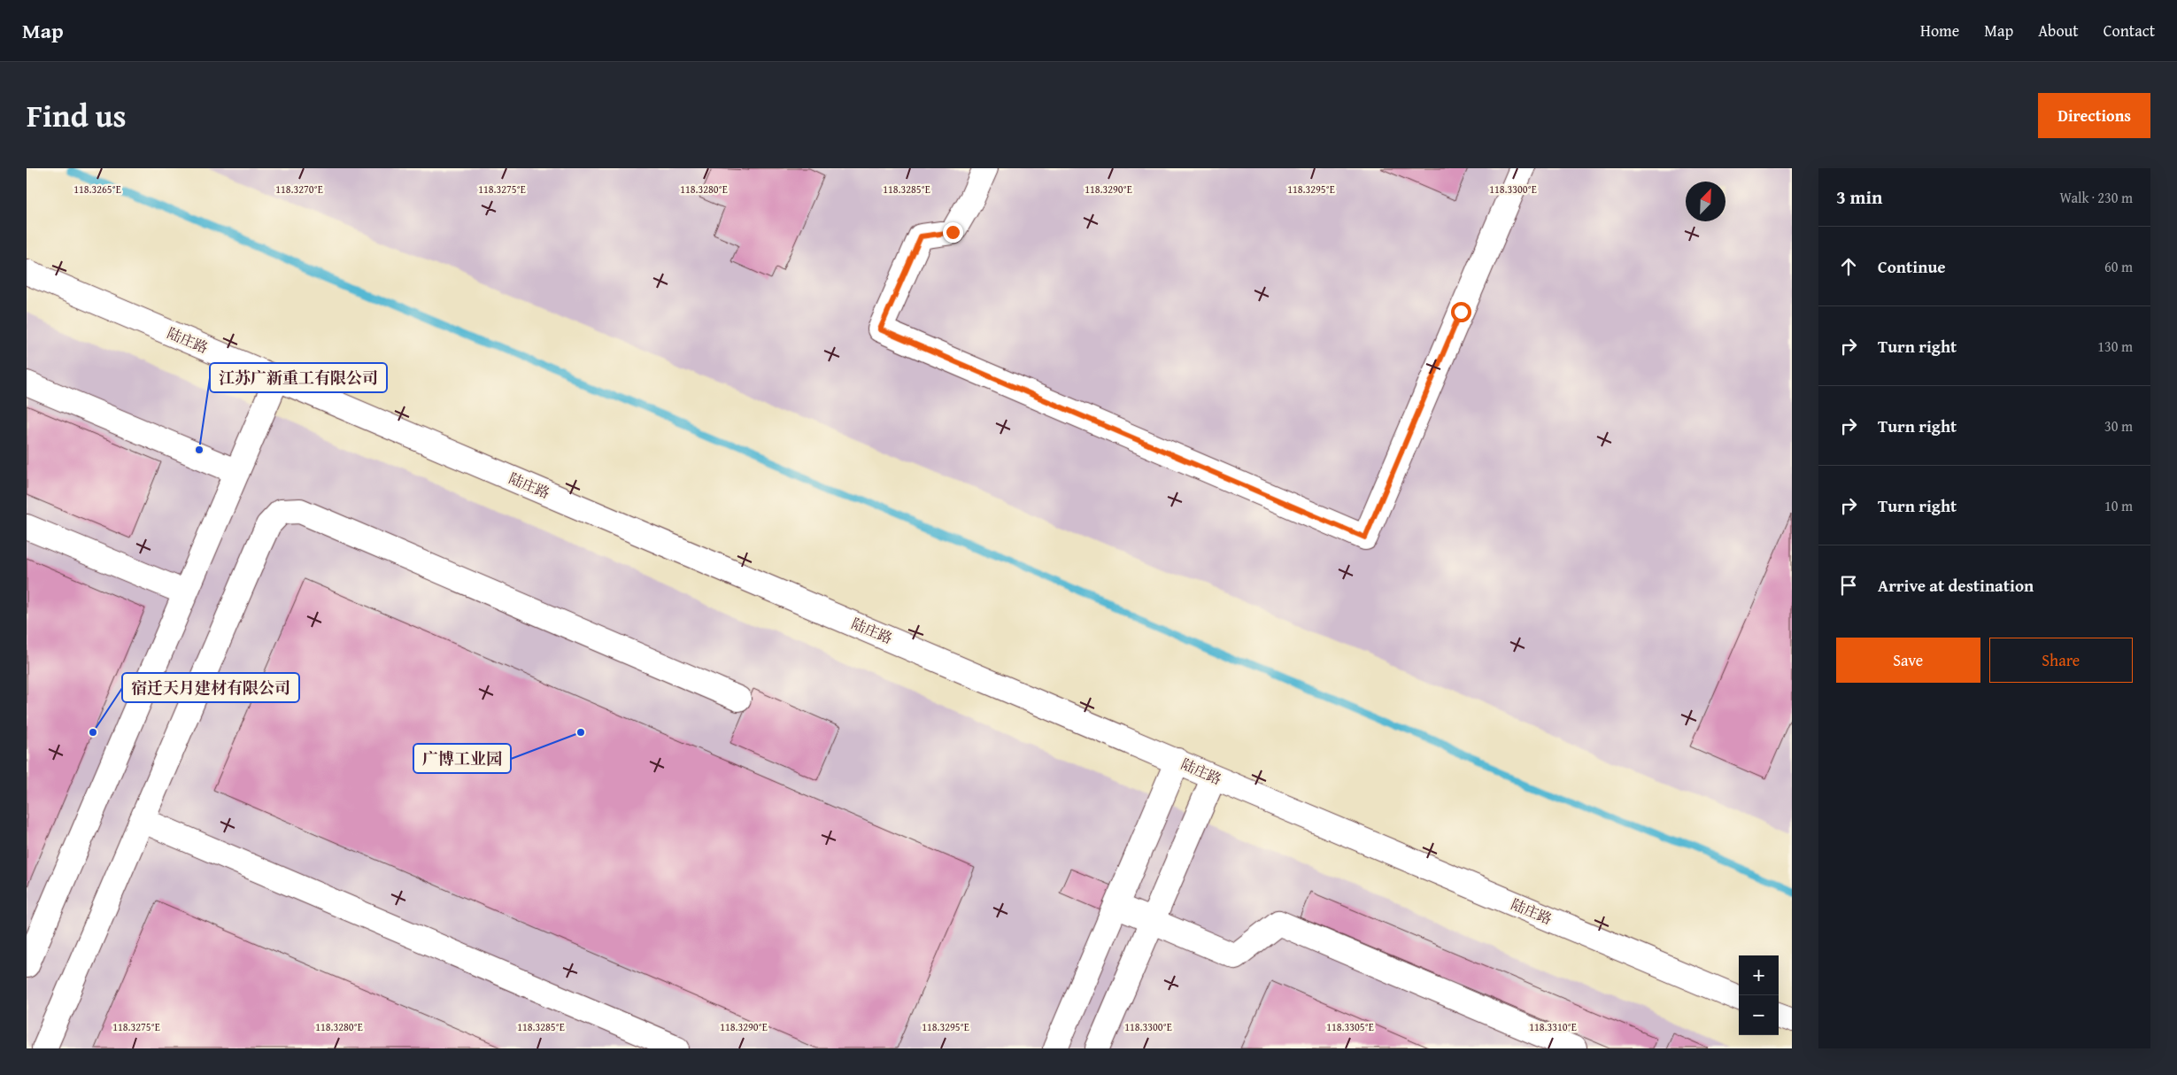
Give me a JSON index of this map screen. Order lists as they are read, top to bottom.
{
  "streets": {
    "street": ["陆庄路"]
  },
  "places": ["江苏广新重工有限公司", "宿迁天月建材有限公司", "广博工业园"],
  "north": "top right",
  "page": {
    "header": "Map",
    "nav": [
      "Home",
      "Map",
      "About",
      "Contact"
    ],
    "title": "Find us",
    "buttons": [
      "Directions",
      ["Save", "Share"]
    ],
    "heading": ["3 min", "Walk · 230 m"],
    "list": [
      ["Continue", "60 m"],
      ["Turn right", "130 m"],
      ["Turn right", "30 m"],
      ["Turn right", "10 m"],
      "Arrive at destination"
    ],
    "map_buttons": ["+", "−"]
  },
  "coordinates": [
    "118.3265°E",
    "118.3275°E",
    "118.3280°E",
    "118.3285°E",
    "118.3290°E",
    "118.3295°E",
    "118.3300°E",
    "118.3270°E",
    "118.3305°E",
    "118.3310°E"
  ]
}
